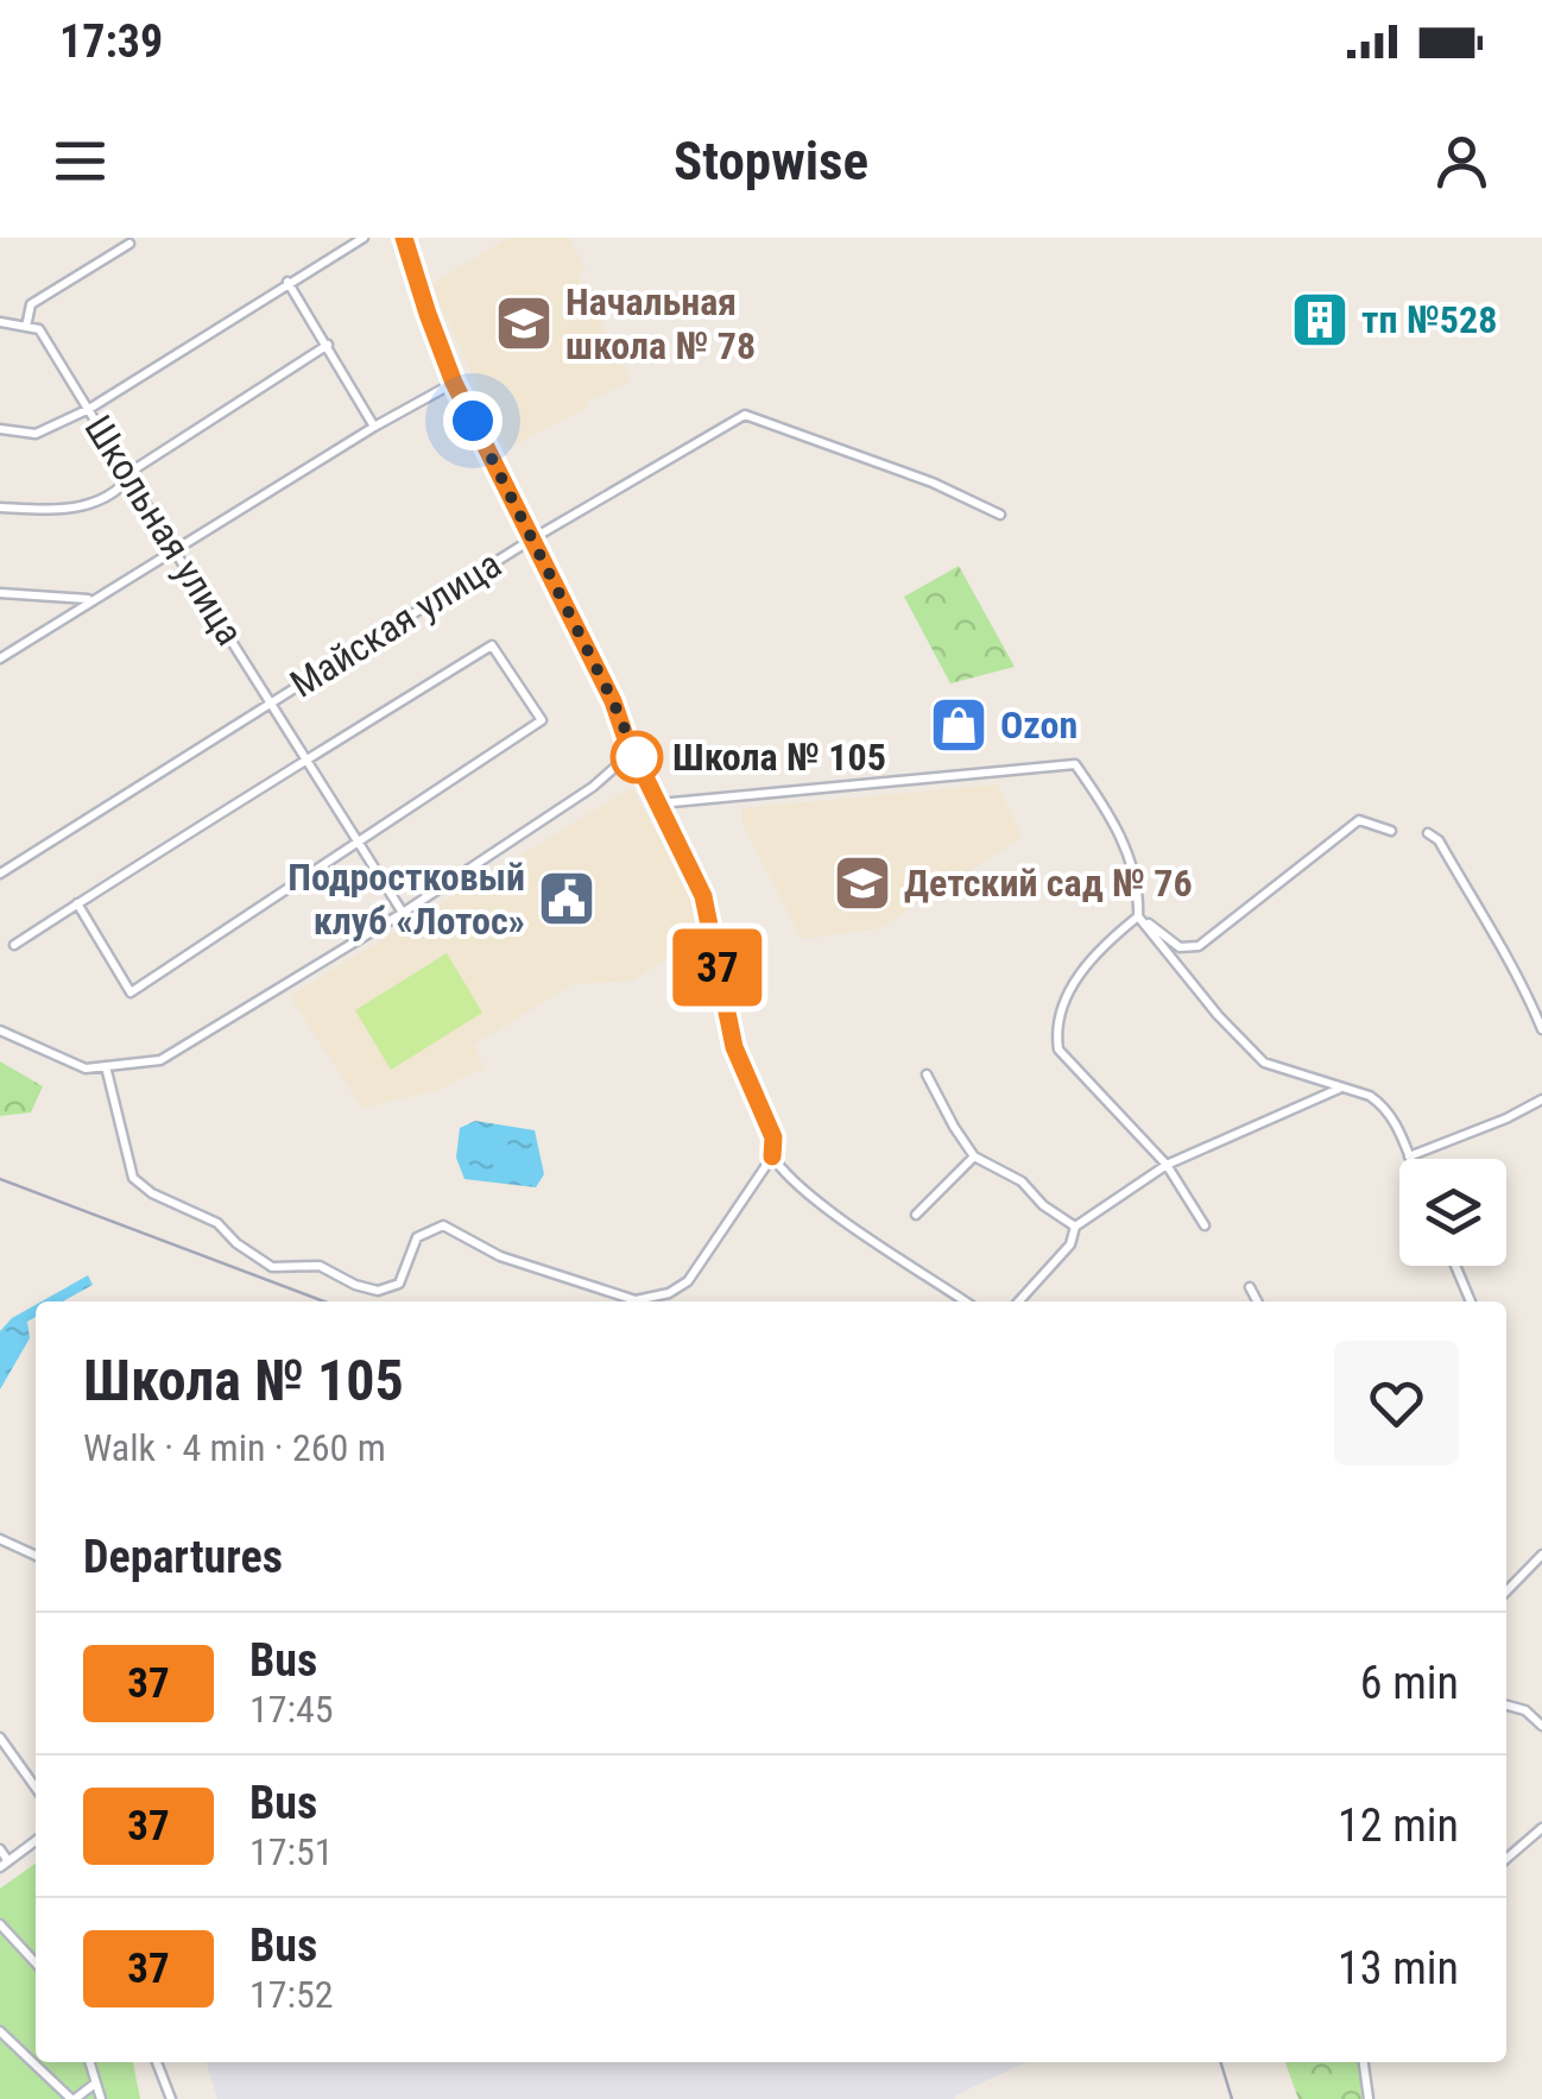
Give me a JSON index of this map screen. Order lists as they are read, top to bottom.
{
  "streets": {
    "street": ["Школьная улица", "Майская улица"]
  },
  "crossings": [
    ["Школьная улица", "Майская улица"]
  ],
  "places": {
    "building": ["тп №528"],
    "school or university": ["Начальная школа № 78", "Детский сад № 76"],
    "shop": ["Ozon"],
    "other": ["Школа № 105"],
    "public building": ["Подростковый клуб «Лотос»"]
  },
  "lines": ["bus line 37"],
  "page": {
    "status": "17:39",
    "header": "Stopwise",
    "on_map": "37",
    "heading": [
      ["Школа № 105", "Walk · 4 min · 260 m"],
      "Departures"
    ],
    "list": [
      {
        "mark": "37",
        "name": "Bus",
        "note": "17:45",
        "value": "6 min"
      },
      {
        "mark": "37",
        "name": "Bus",
        "note": "17:51",
        "value": "12 min"
      },
      {
        "mark": "37",
        "name": "Bus",
        "note": "17:52",
        "value": "13 min"
      }
    ]
  }
}
